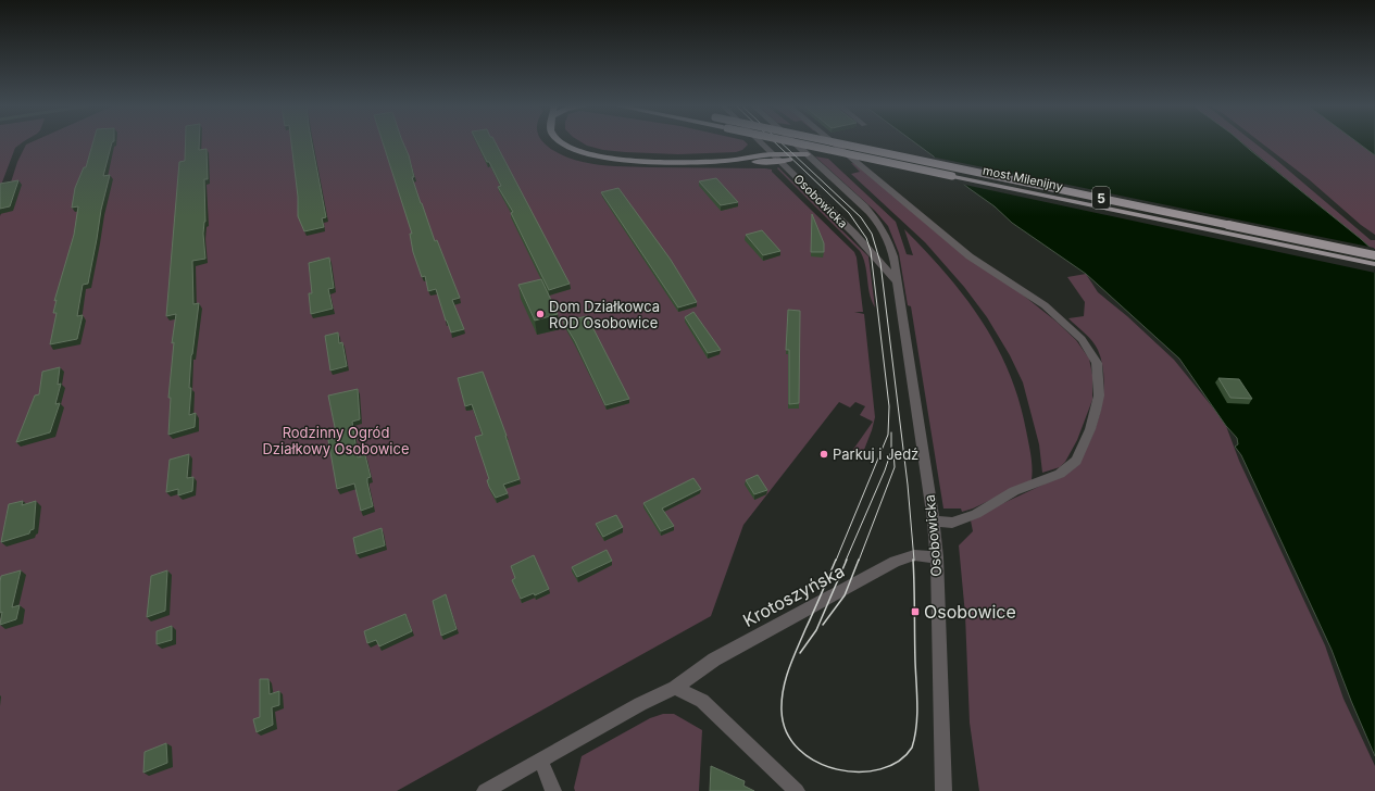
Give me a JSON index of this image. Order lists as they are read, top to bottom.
{
  "streets": {
    "main road": ["most Milenijny", "5"],
    "street": ["Osobowicka", "Krotoszyńska"]
  },
  "crossings": [
    ["Osobowicka", "Krotoszyńska"]
  ],
  "parks": ["Rodzinny Ogród Działkowy Osobowice"],
  "places": {
    "other": ["Dom Działkowca ROD Osobowice", "Parkuj i Jedź"],
    "transit": ["Osobowice"]
  }
}
